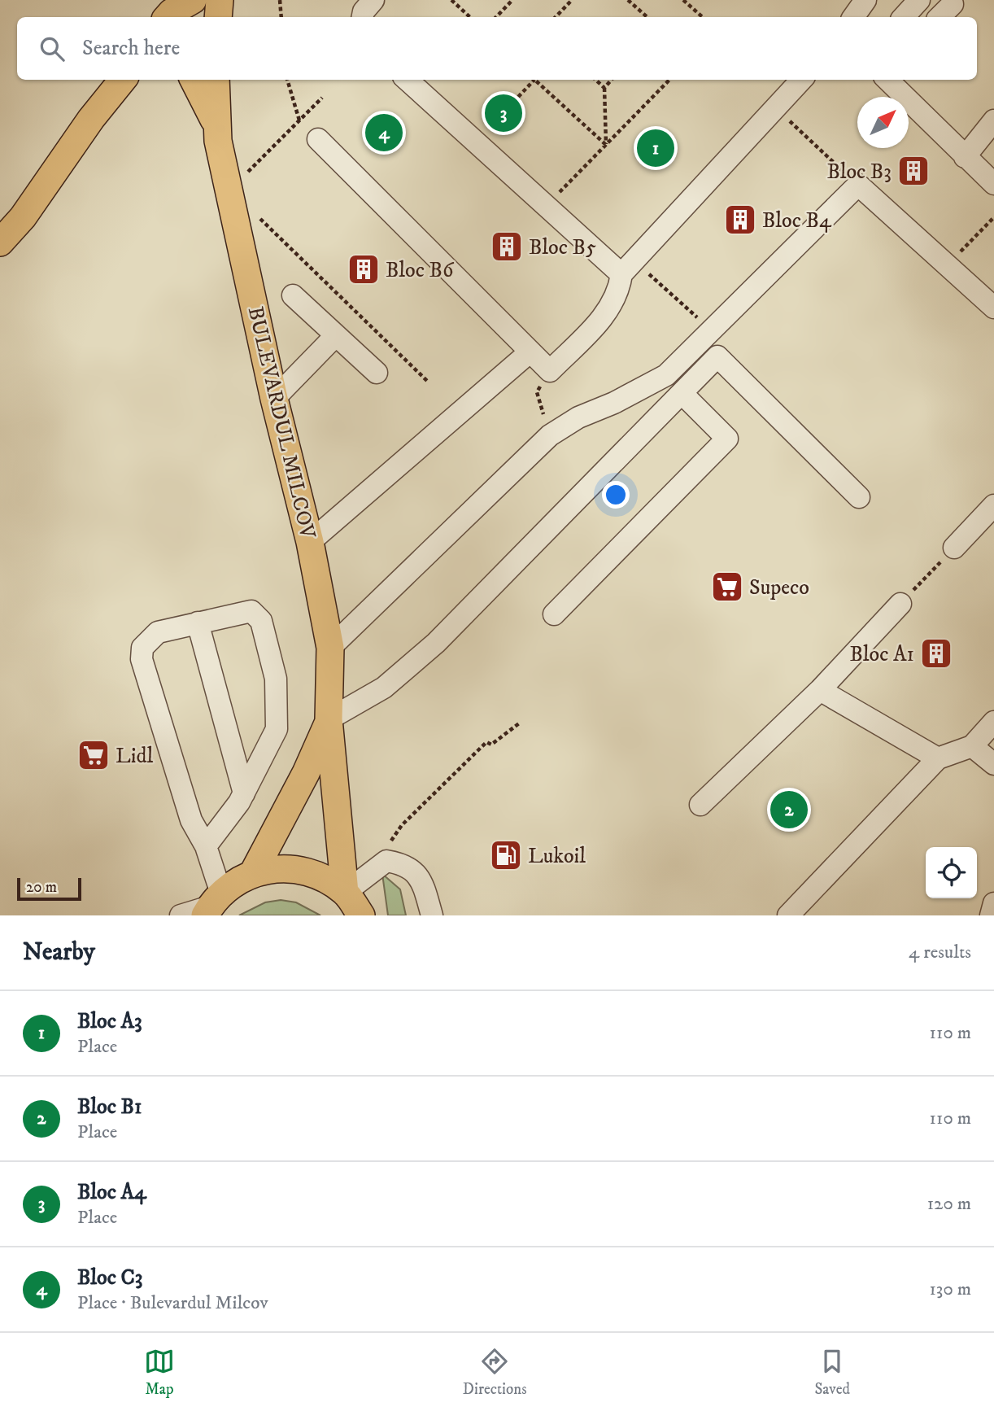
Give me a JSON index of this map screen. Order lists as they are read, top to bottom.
{
  "streets": {
    "main road": ["BULEVARDUL MILCOV"]
  },
  "places": {
    "building": [
      "Bloc B3",
      "Bloc B4",
      "Bloc B5",
      "Bloc B6",
      "Bloc A1"
    ],
    "supermarket": ["Supeco", "Lidl"],
    "fuel station": ["Lukoil"]
  },
  "scale_bar": "20 m",
  "north": "top right",
  "page": {
    "search": "Search here",
    "pins": [
      "3",
      "4",
      "1",
      "2"
    ],
    "scale": "20 m",
    "heading": ["Nearby", "4 results"],
    "list": [
      {
        "mark": "1",
        "name": "Bloc A3",
        "note": "Place",
        "value": "110 m"
      },
      {
        "mark": "2",
        "name": "Bloc B1",
        "note": "Place",
        "value": "110 m"
      },
      {
        "mark": "3",
        "name": "Bloc A4",
        "note": "Place",
        "value": "120 m"
      },
      {
        "mark": "4",
        "name": "Bloc C3",
        "note": "Place · Bulevardul Milcov",
        "value": "130 m"
      }
    ],
    "nav": ["Map", "Directions", "Saved"]
  }
}
